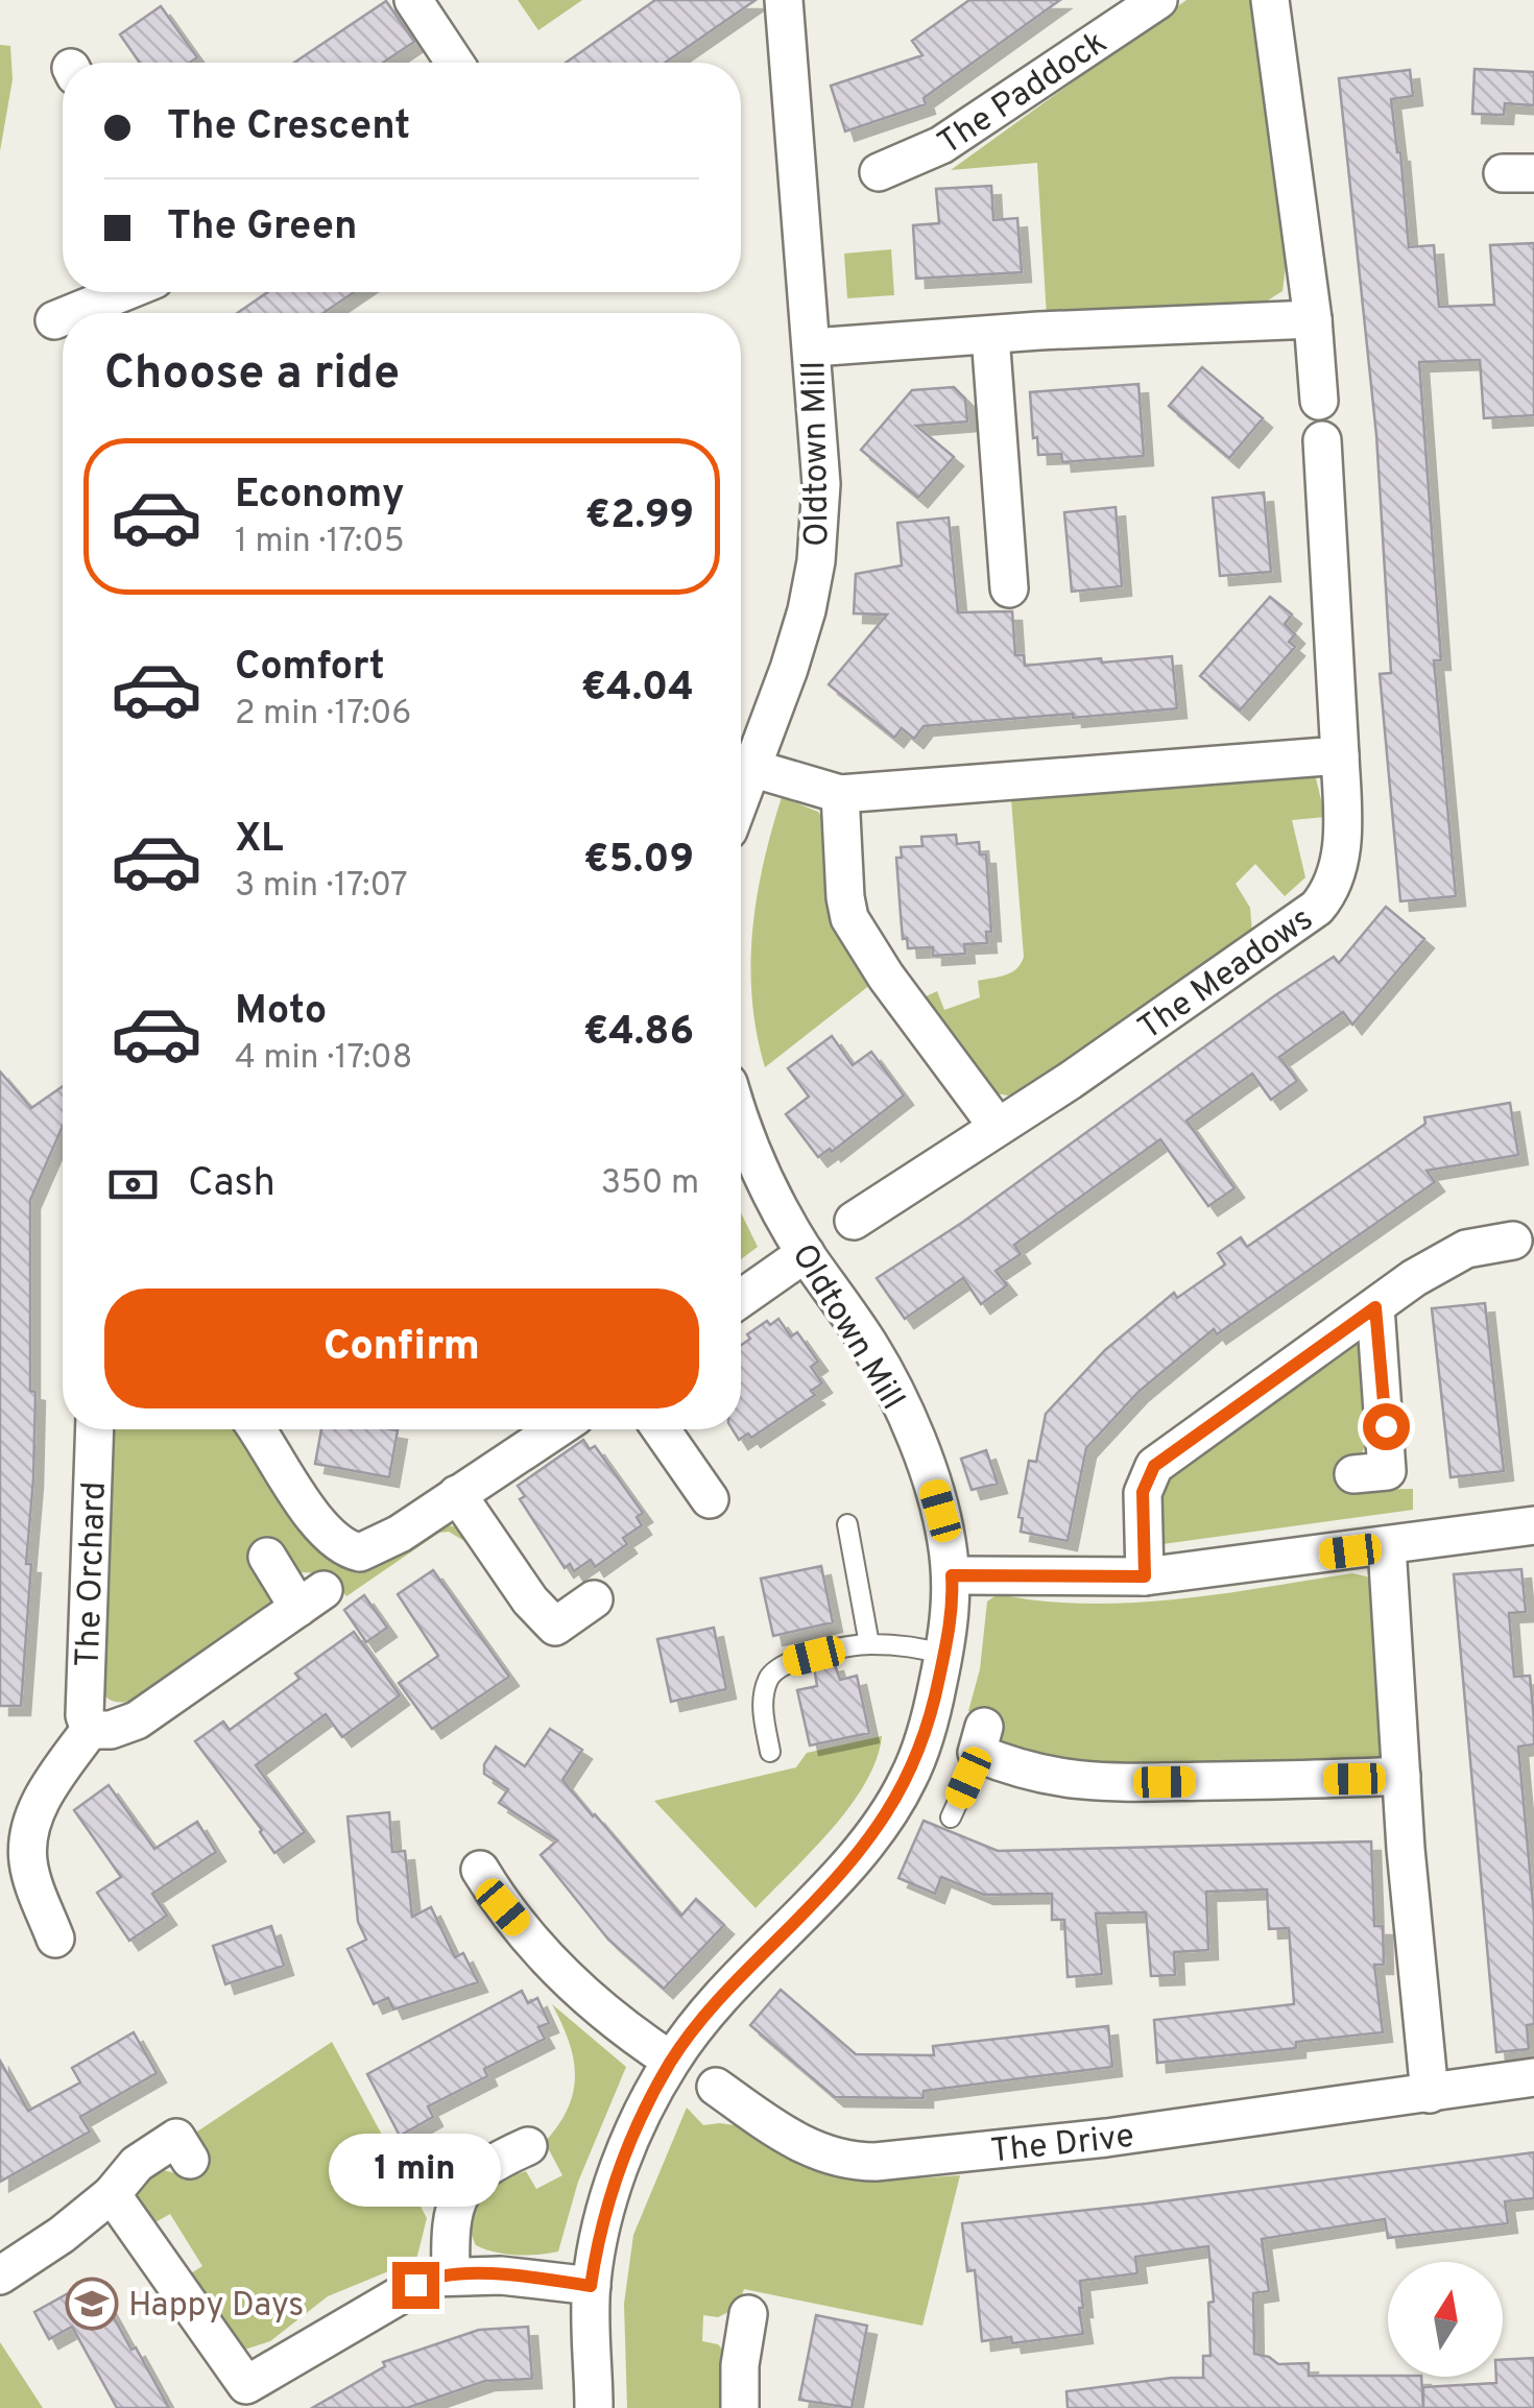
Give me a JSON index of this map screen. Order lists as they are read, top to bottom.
{
  "streets": {
    "street": [
      "The Paddock",
      "Oldtown Mill",
      "The Meadows",
      "The Orchard",
      "The Drive"
    ]
  },
  "places": {
    "school or university": ["Happy Days"]
  },
  "north": "top",
  "page": {
    "banner": ["The Crescent", "The Green"],
    "heading": "Choose a ride",
    "list": [
      {
        "name": "Economy",
        "note": "1 min · 17:05",
        "value": "€2.99"
      },
      {
        "name": "Comfort",
        "note": "2 min · 17:06",
        "value": "€4.04"
      },
      {
        "name": "XL",
        "note": "3 min · 17:07",
        "value": "€5.09"
      },
      {
        "name": "Moto",
        "note": "4 min · 17:08",
        "value": "€4.86"
      }
    ],
    "pay": ["Cash", "350 m"],
    "buttons": "Confirm",
    "bubble": "1 min"
  }
}
